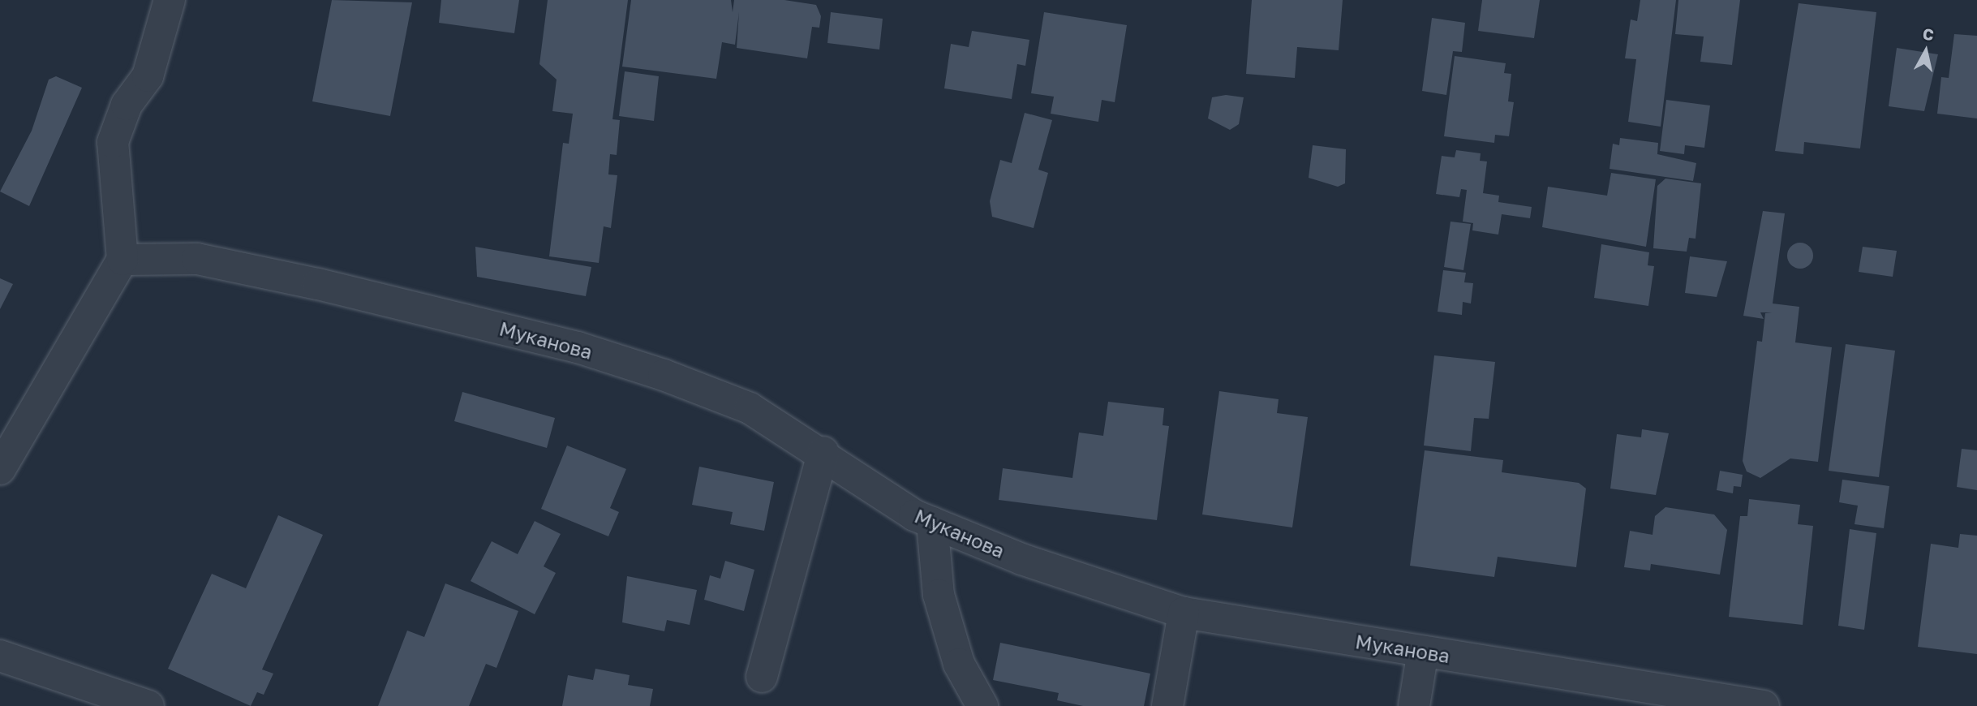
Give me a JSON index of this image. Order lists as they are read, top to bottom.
{
  "streets": {
    "street": ["Муканова"]
  },
  "north": "top"
}
